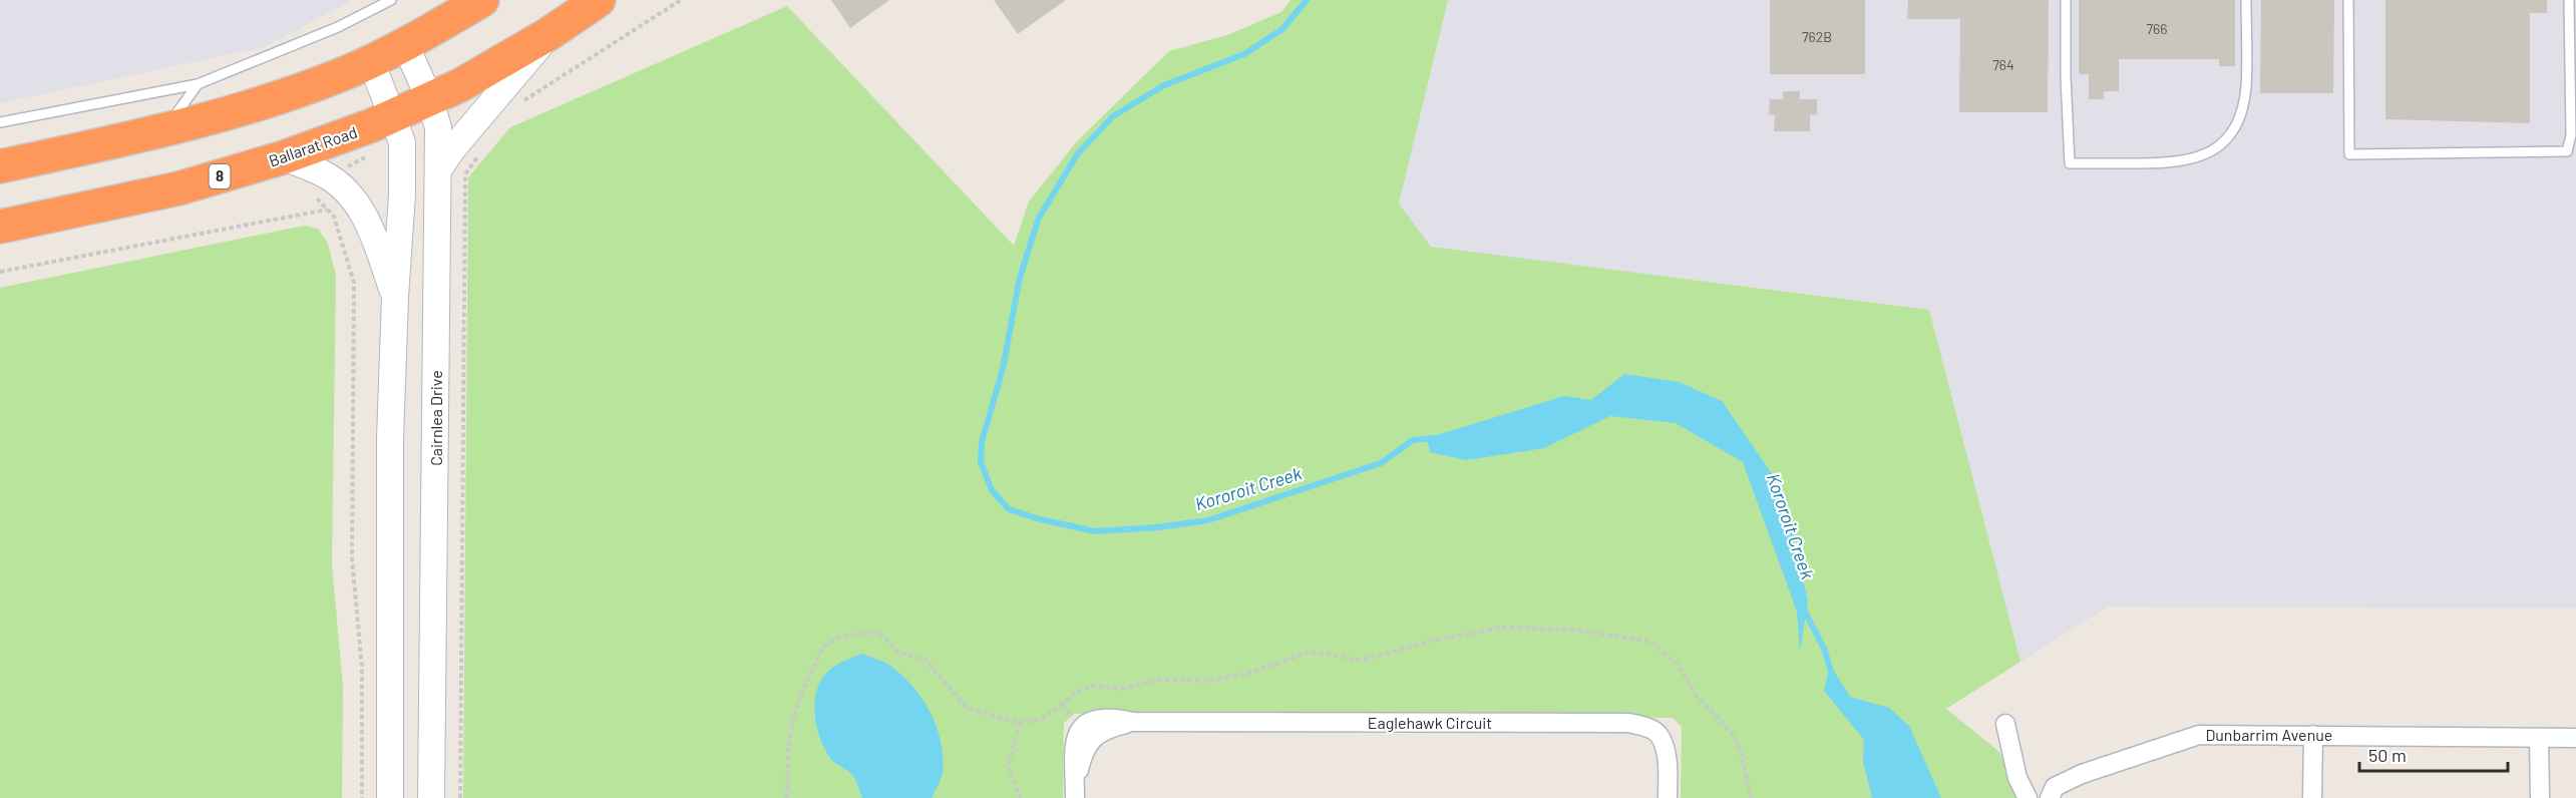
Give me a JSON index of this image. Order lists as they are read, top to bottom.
{
  "streets": {
    "highway": ["Ballarat Road", "8"],
    "street": ["Cairnlea Drive", "Eaglehawk Circuit", "Dunbarrim Avenue"]
  },
  "crossings": [
    ["Ballarat Road", "Cairnlea Drive"]
  ],
  "water": ["Kororoit Creek"],
  "house_numbers": ["766", "762B", "764"],
  "scale_bar": "50 m"
}
